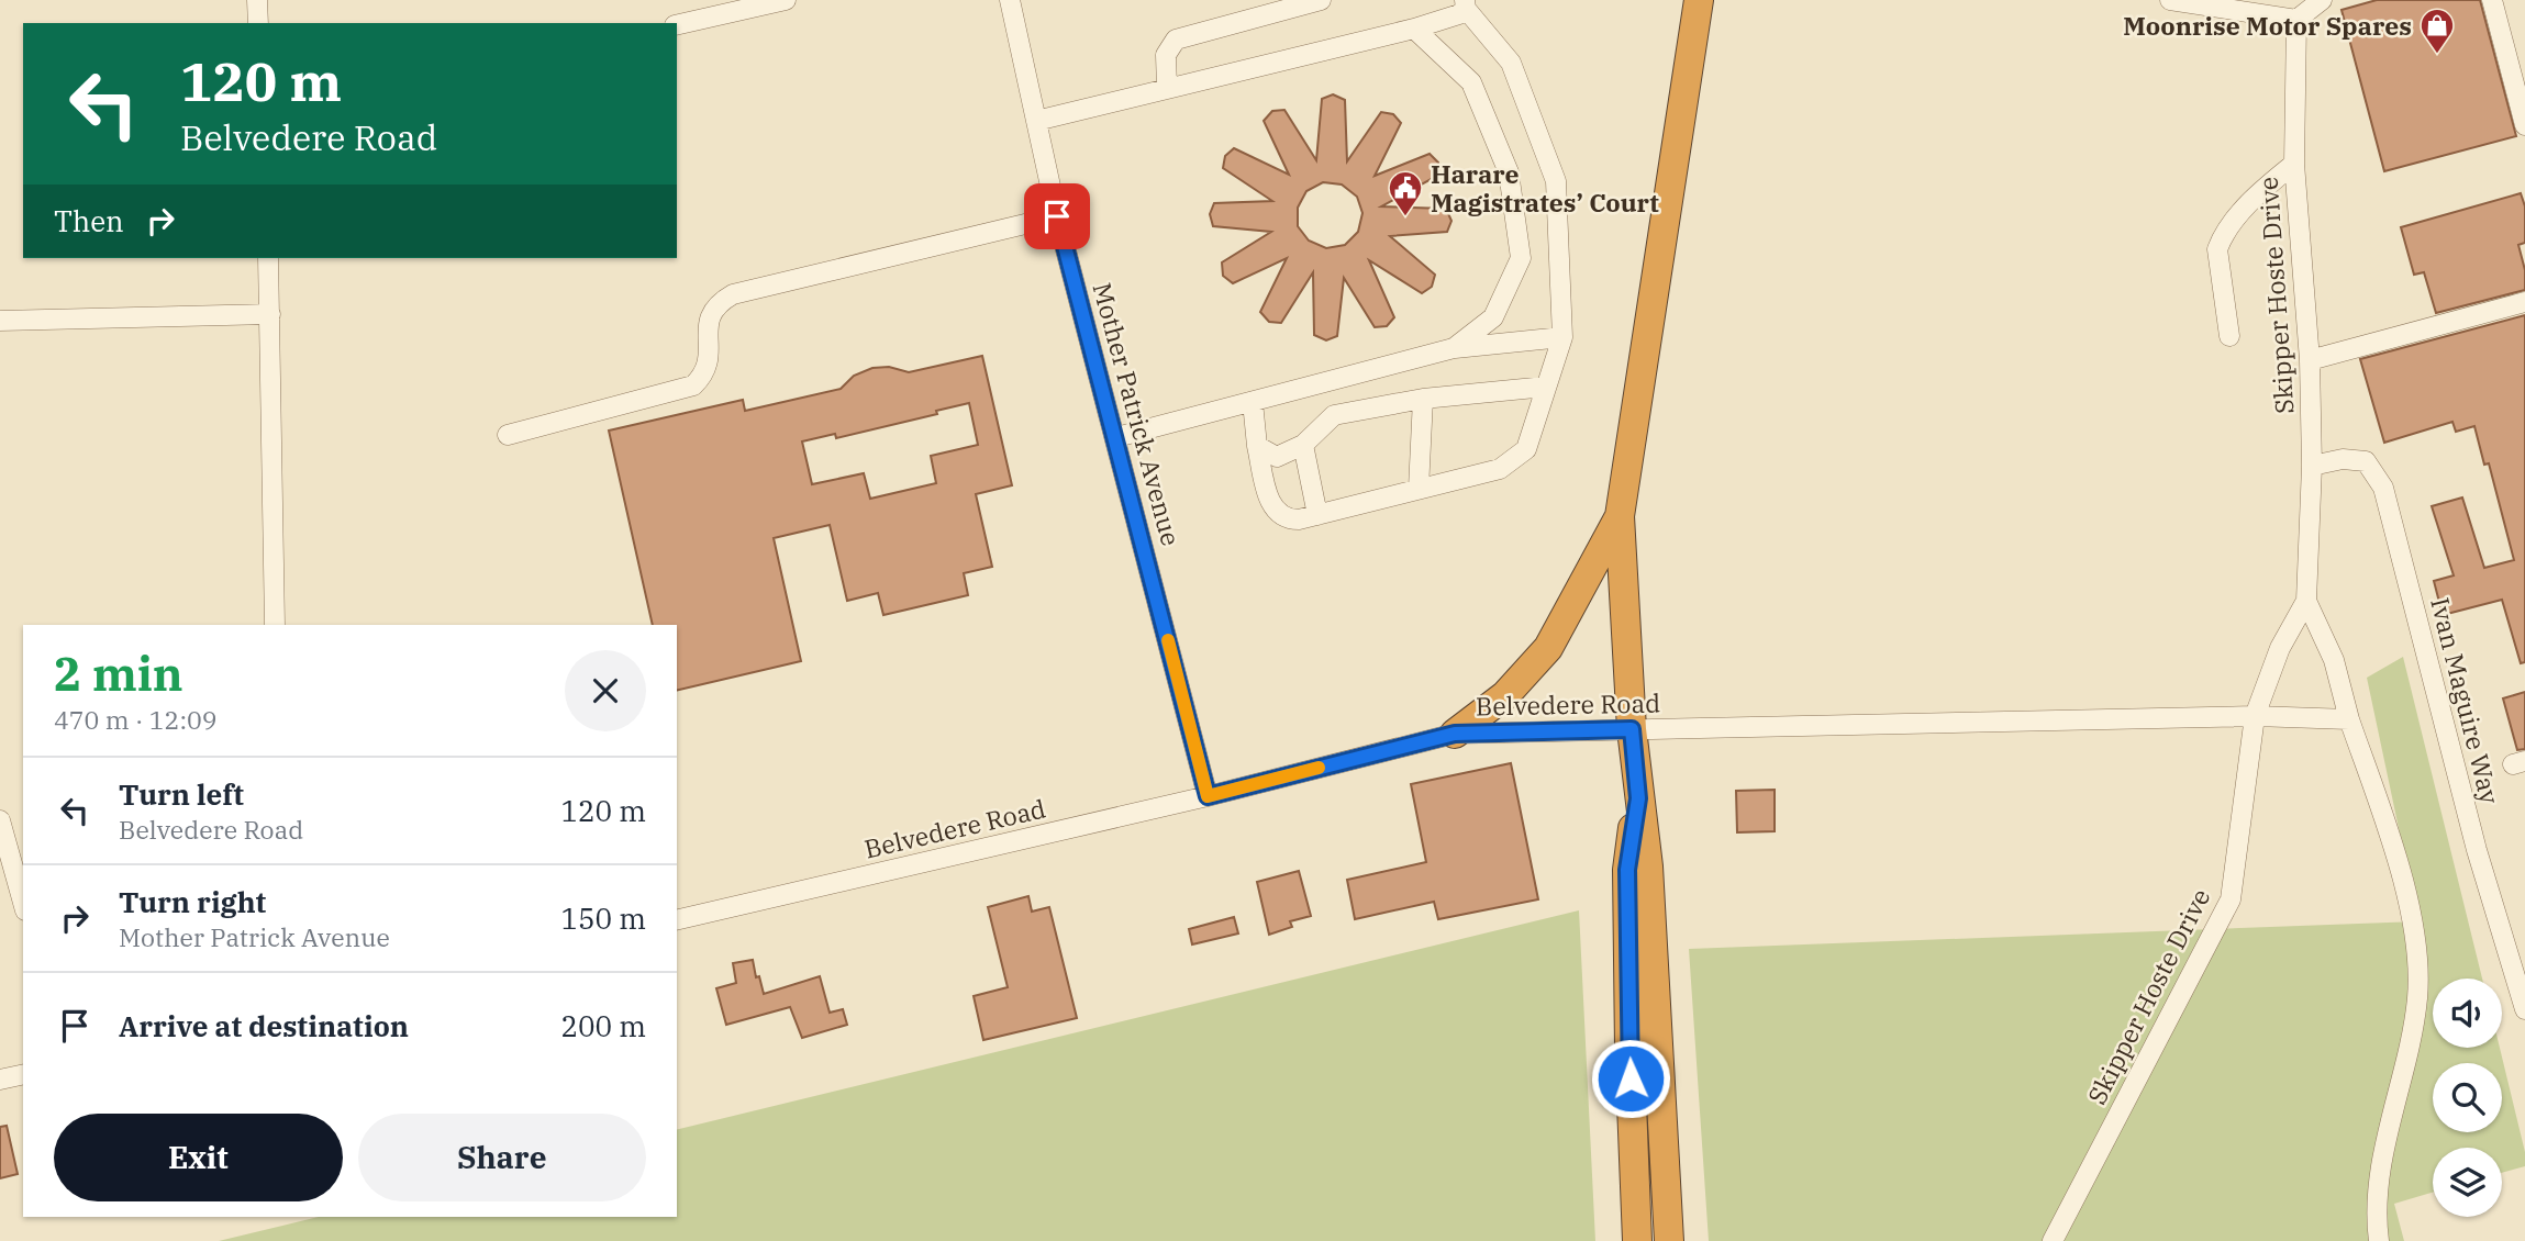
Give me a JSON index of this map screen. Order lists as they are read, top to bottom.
{
  "streets": {
    "street": [
      "Skipper Hoste Drive",
      "Mother Patrick Avenue",
      "Ivan Maguire Way",
      "Belvedere Road"
    ]
  },
  "crossings": [
    ["Skipper Hoste Drive", "Ivan Maguire Way"],
    ["Skipper Hoste Drive", "Belvedere Road"],
    ["Mother Patrick Avenue", "Belvedere Road"]
  ],
  "places": {
    "shop": ["Moonrise Motor Spares"],
    "public building": ["Harare Magistrates’ Court"]
  },
  "page": {
    "turn": ["120 m", "Belvedere Road"],
    "then": "Then",
    "heading": ["2 min", "470 m · 12:09"],
    "list": [
      {
        "name": "Turn left",
        "note": "Belvedere Road",
        "value": "120 m"
      },
      {
        "name": "Turn right",
        "note": "Mother Patrick Avenue",
        "value": "150 m"
      },
      {
        "name": "Arrive at destination",
        "value": "200 m"
      }
    ],
    "buttons": ["Exit", "Share"]
  }
}
